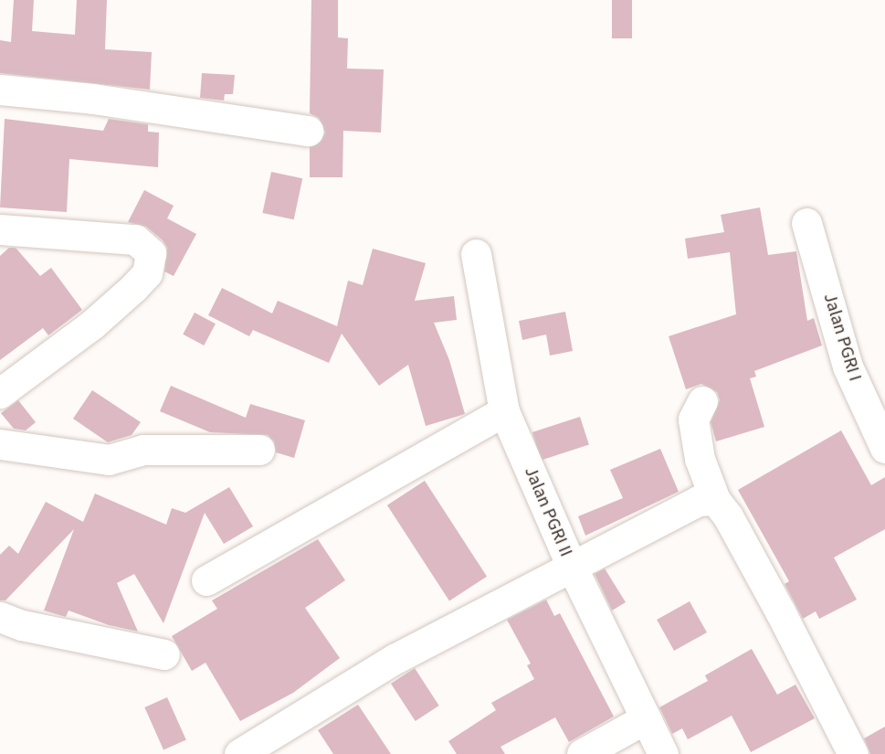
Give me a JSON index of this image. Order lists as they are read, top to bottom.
{
  "streets": {
    "street": ["Jalan PGRI I", "Jalan PGRI II"]
  }
}
